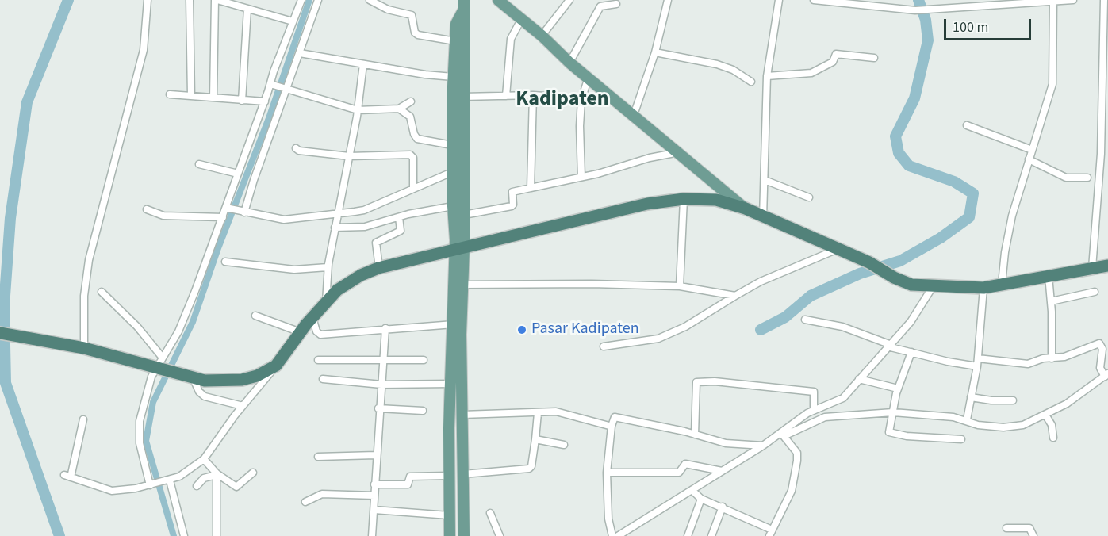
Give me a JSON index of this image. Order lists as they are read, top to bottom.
{
  "districts": ["Kadipaten"],
  "places": ["Pasar Kadipaten"],
  "scale_bar": "100 m"
}
